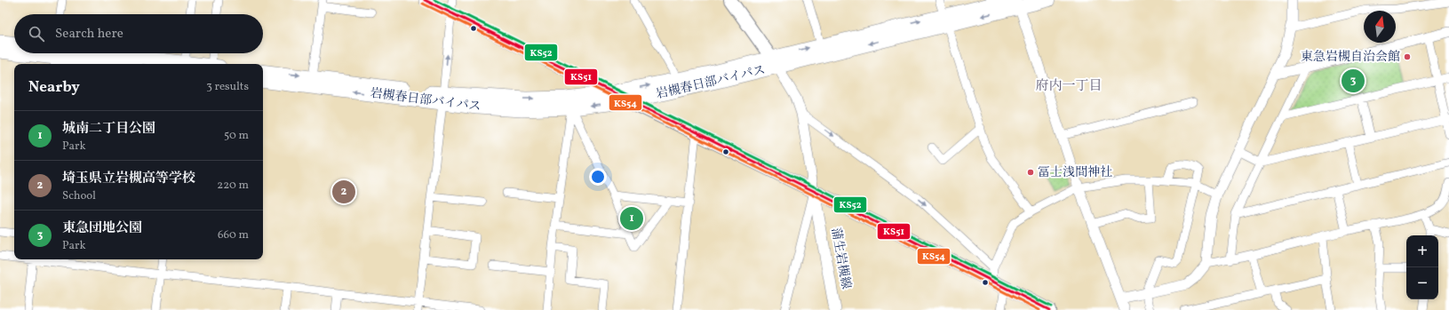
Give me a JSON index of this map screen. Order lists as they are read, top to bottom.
{
  "streets": {
    "highway": ["岩槻春日部バイパス"],
    "main road": ["蒲生岩槻線"]
  },
  "districts": ["府内一丁目"],
  "places": ["東急岩槻自治会館", "冨士浅間神社"],
  "lines": ["transit line KS51", "transit line KS52", "transit line KS54"],
  "north": "top",
  "page": {
    "search": "Search here",
    "heading": ["Nearby", "3 results"],
    "pins": ["3", "2", "1"],
    "list": [
      {
        "mark": "1",
        "name": "城南二丁目公園",
        "note": "Park",
        "value": "50 m"
      },
      {
        "mark": "2",
        "name": "埼玉県立岩槻高等学校",
        "note": "School",
        "value": "220 m"
      },
      {
        "mark": "3",
        "name": "東急団地公園",
        "note": "Park",
        "value": "660 m"
      }
    ],
    "map_buttons": ["+", "−"]
  }
}
